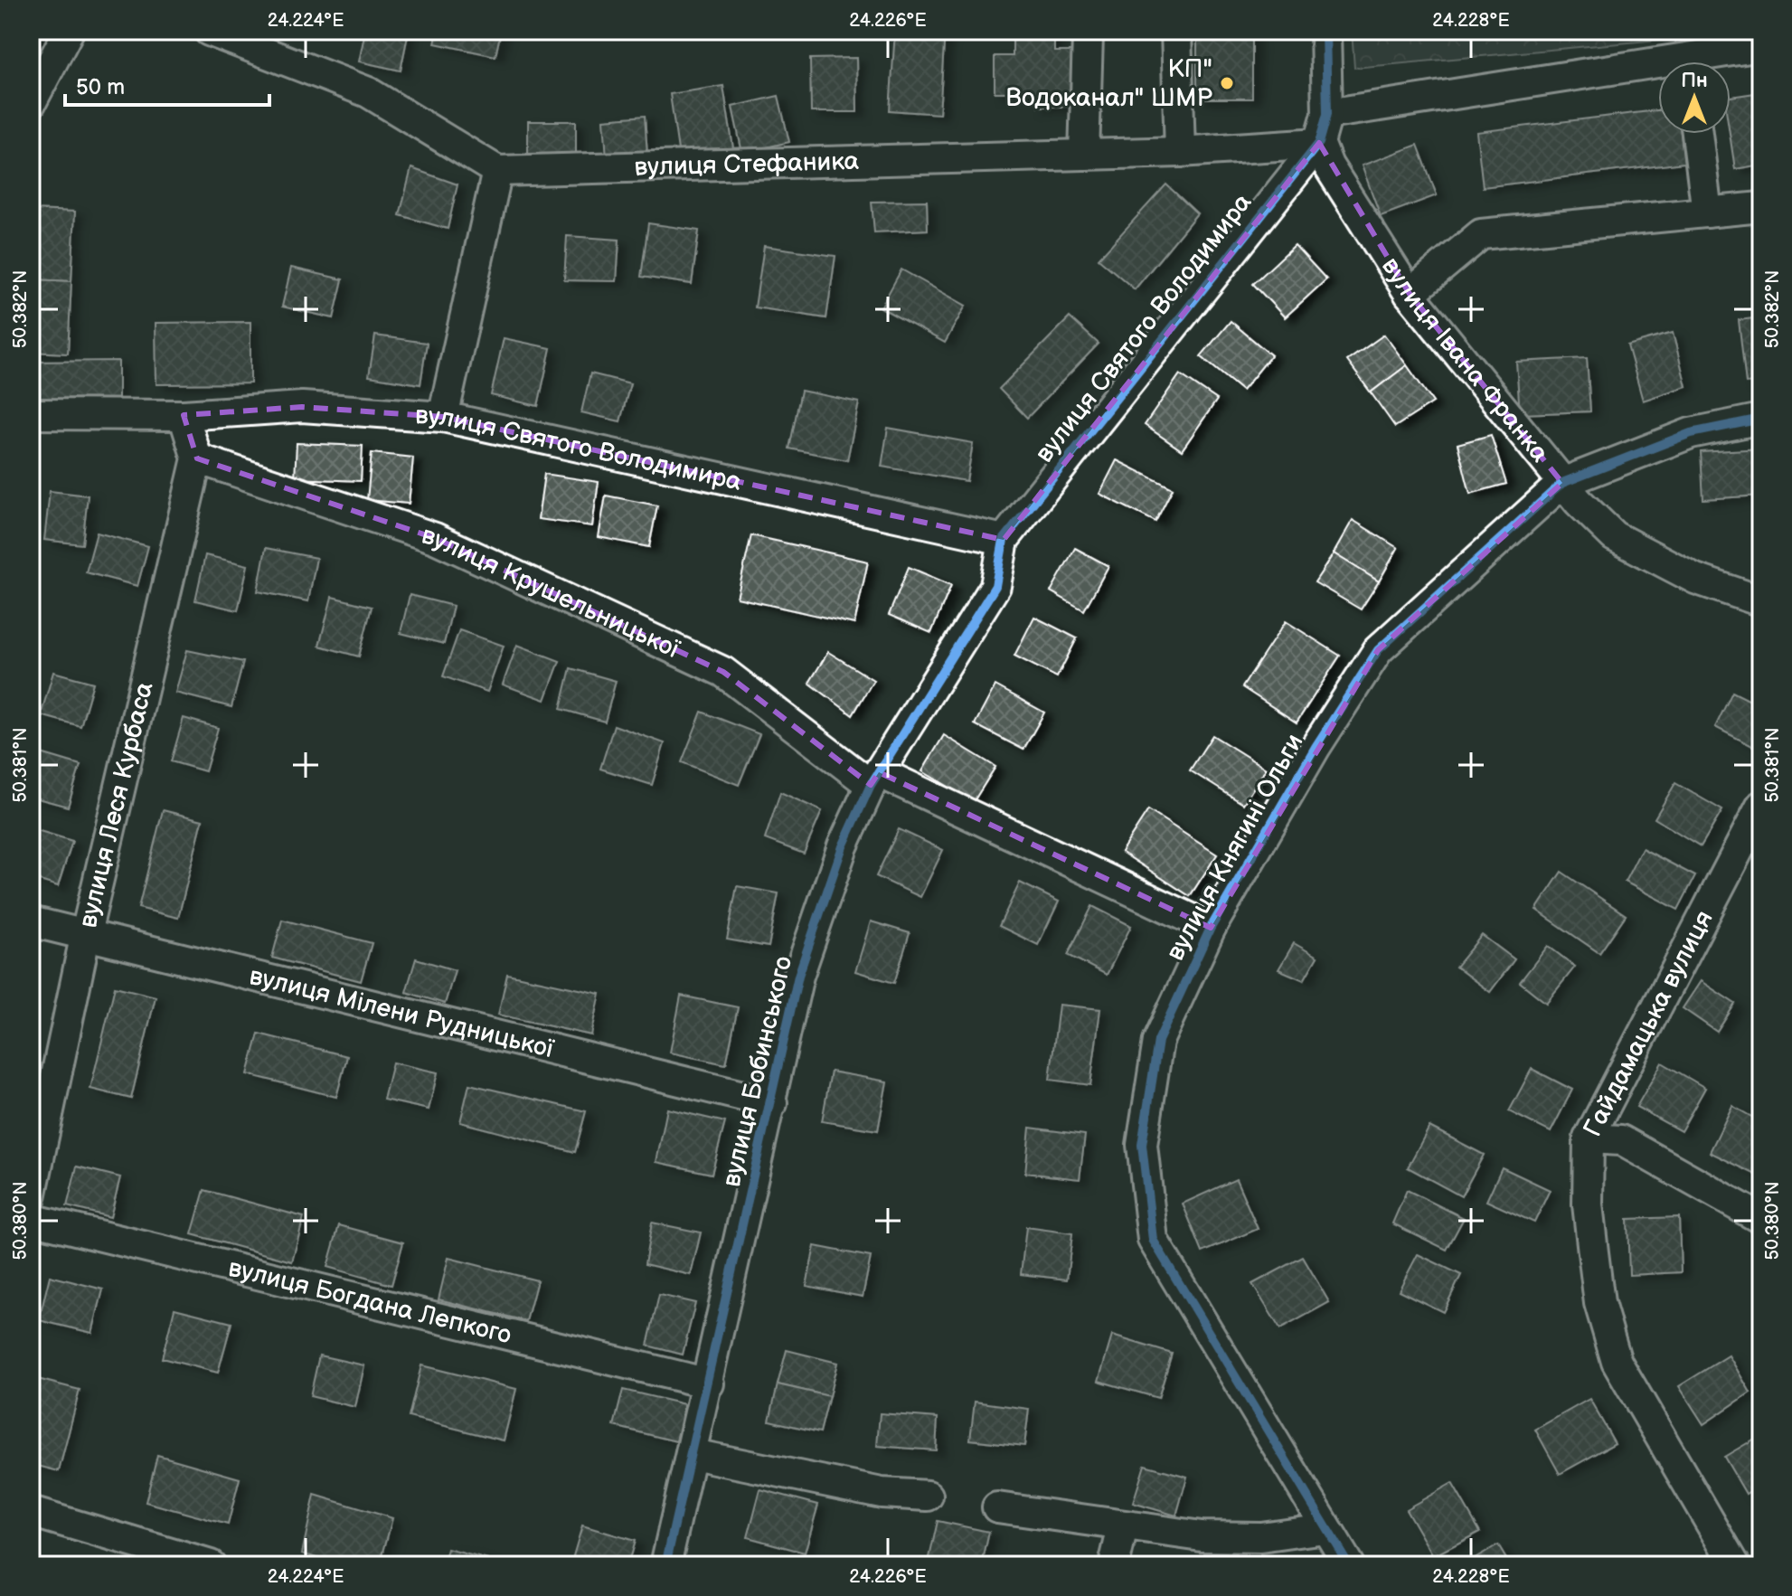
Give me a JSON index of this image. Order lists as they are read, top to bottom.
{
  "streets": {
    "street": [
      "вулиця Стефаника",
      "вулиця Святого Володимира",
      "вулиця Івана Франка",
      "вулиця Крушельницької",
      "вулиця Леся Курбаса",
      "вулиця Княгині Ольги",
      "вулиця Мілени Рудницької",
      "Гайдамацька вулиця",
      "вулиця Бобинського",
      "вулиця Богдана Лепкого"
    ]
  },
  "crossings": [
    ["вулиця Стефаника", "вулиця Святого Володимира"],
    ["вулиця Стефаника", "вулиця Івана Франка"],
    ["вулиця Святого Володимира", "вулиця Івана Франка"],
    ["вулиця Святого Володимира", "вулиця Бобинського"],
    ["вулиця Івана Франка", "вулиця Княгині Ольги"],
    ["вулиця Крушельницької", "вулиця Леся Курбаса"],
    ["вулиця Крушельницької", "вулиця Княгині Ольги"],
    ["вулиця Крушельницької", "вулиця Бобинського"],
    ["вулиця Леся Курбаса", "вулиця Мілени Рудницької"],
    ["вулиця Мілени Рудницької", "вулиця Бобинського"],
    ["вулиця Бобинського", "вулиця Богдана Лепкого"]
  ],
  "places": ["КП\" Водоканал\" ШМР"],
  "scale_bar": "50 m",
  "north": "top",
  "coordinates": [
    "24.224°E",
    "24.226°E",
    "24.228°E",
    "50.382°N",
    "50.381°N",
    "50.380°N"
  ]
}
